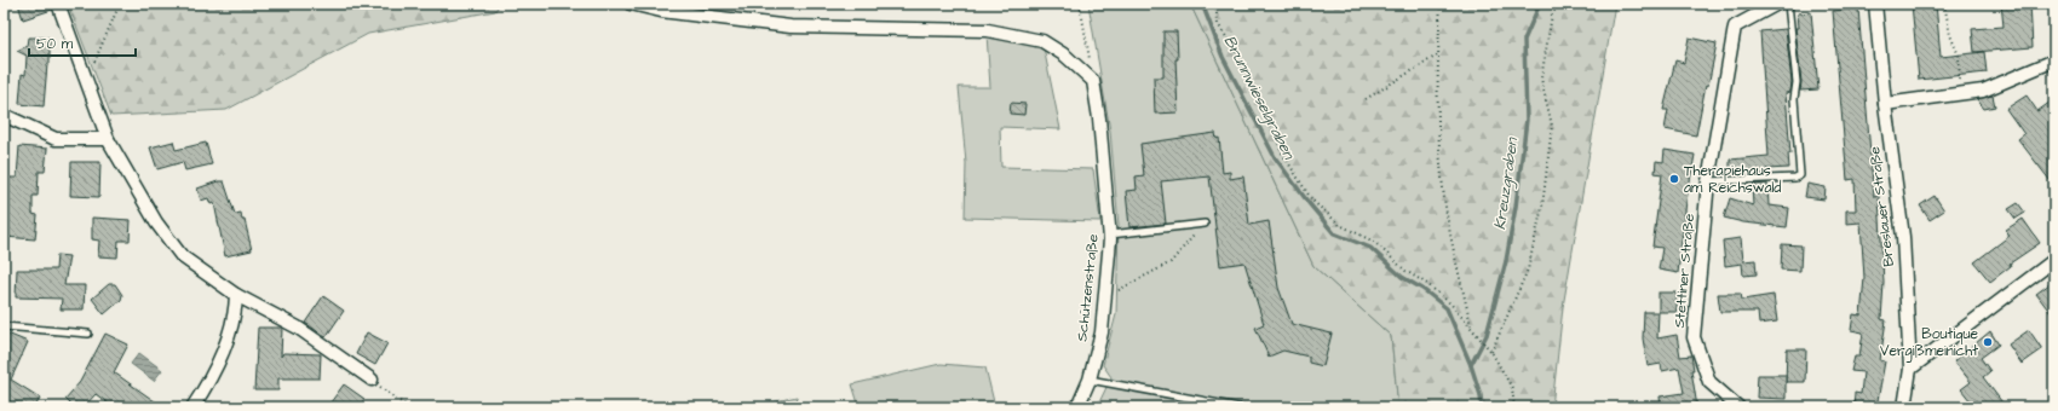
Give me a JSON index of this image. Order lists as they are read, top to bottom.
{
  "streets": {
    "street": ["Breslauer Straße", "Stettiner Straße", "Schützenstraße"]
  },
  "water": ["Brunnwieselgraben", "Kreuzgraben"],
  "places": ["Therapiehaus am Reichswald", "Boutique Vergißmeinicht"],
  "scale_bar": "50 m"
}
